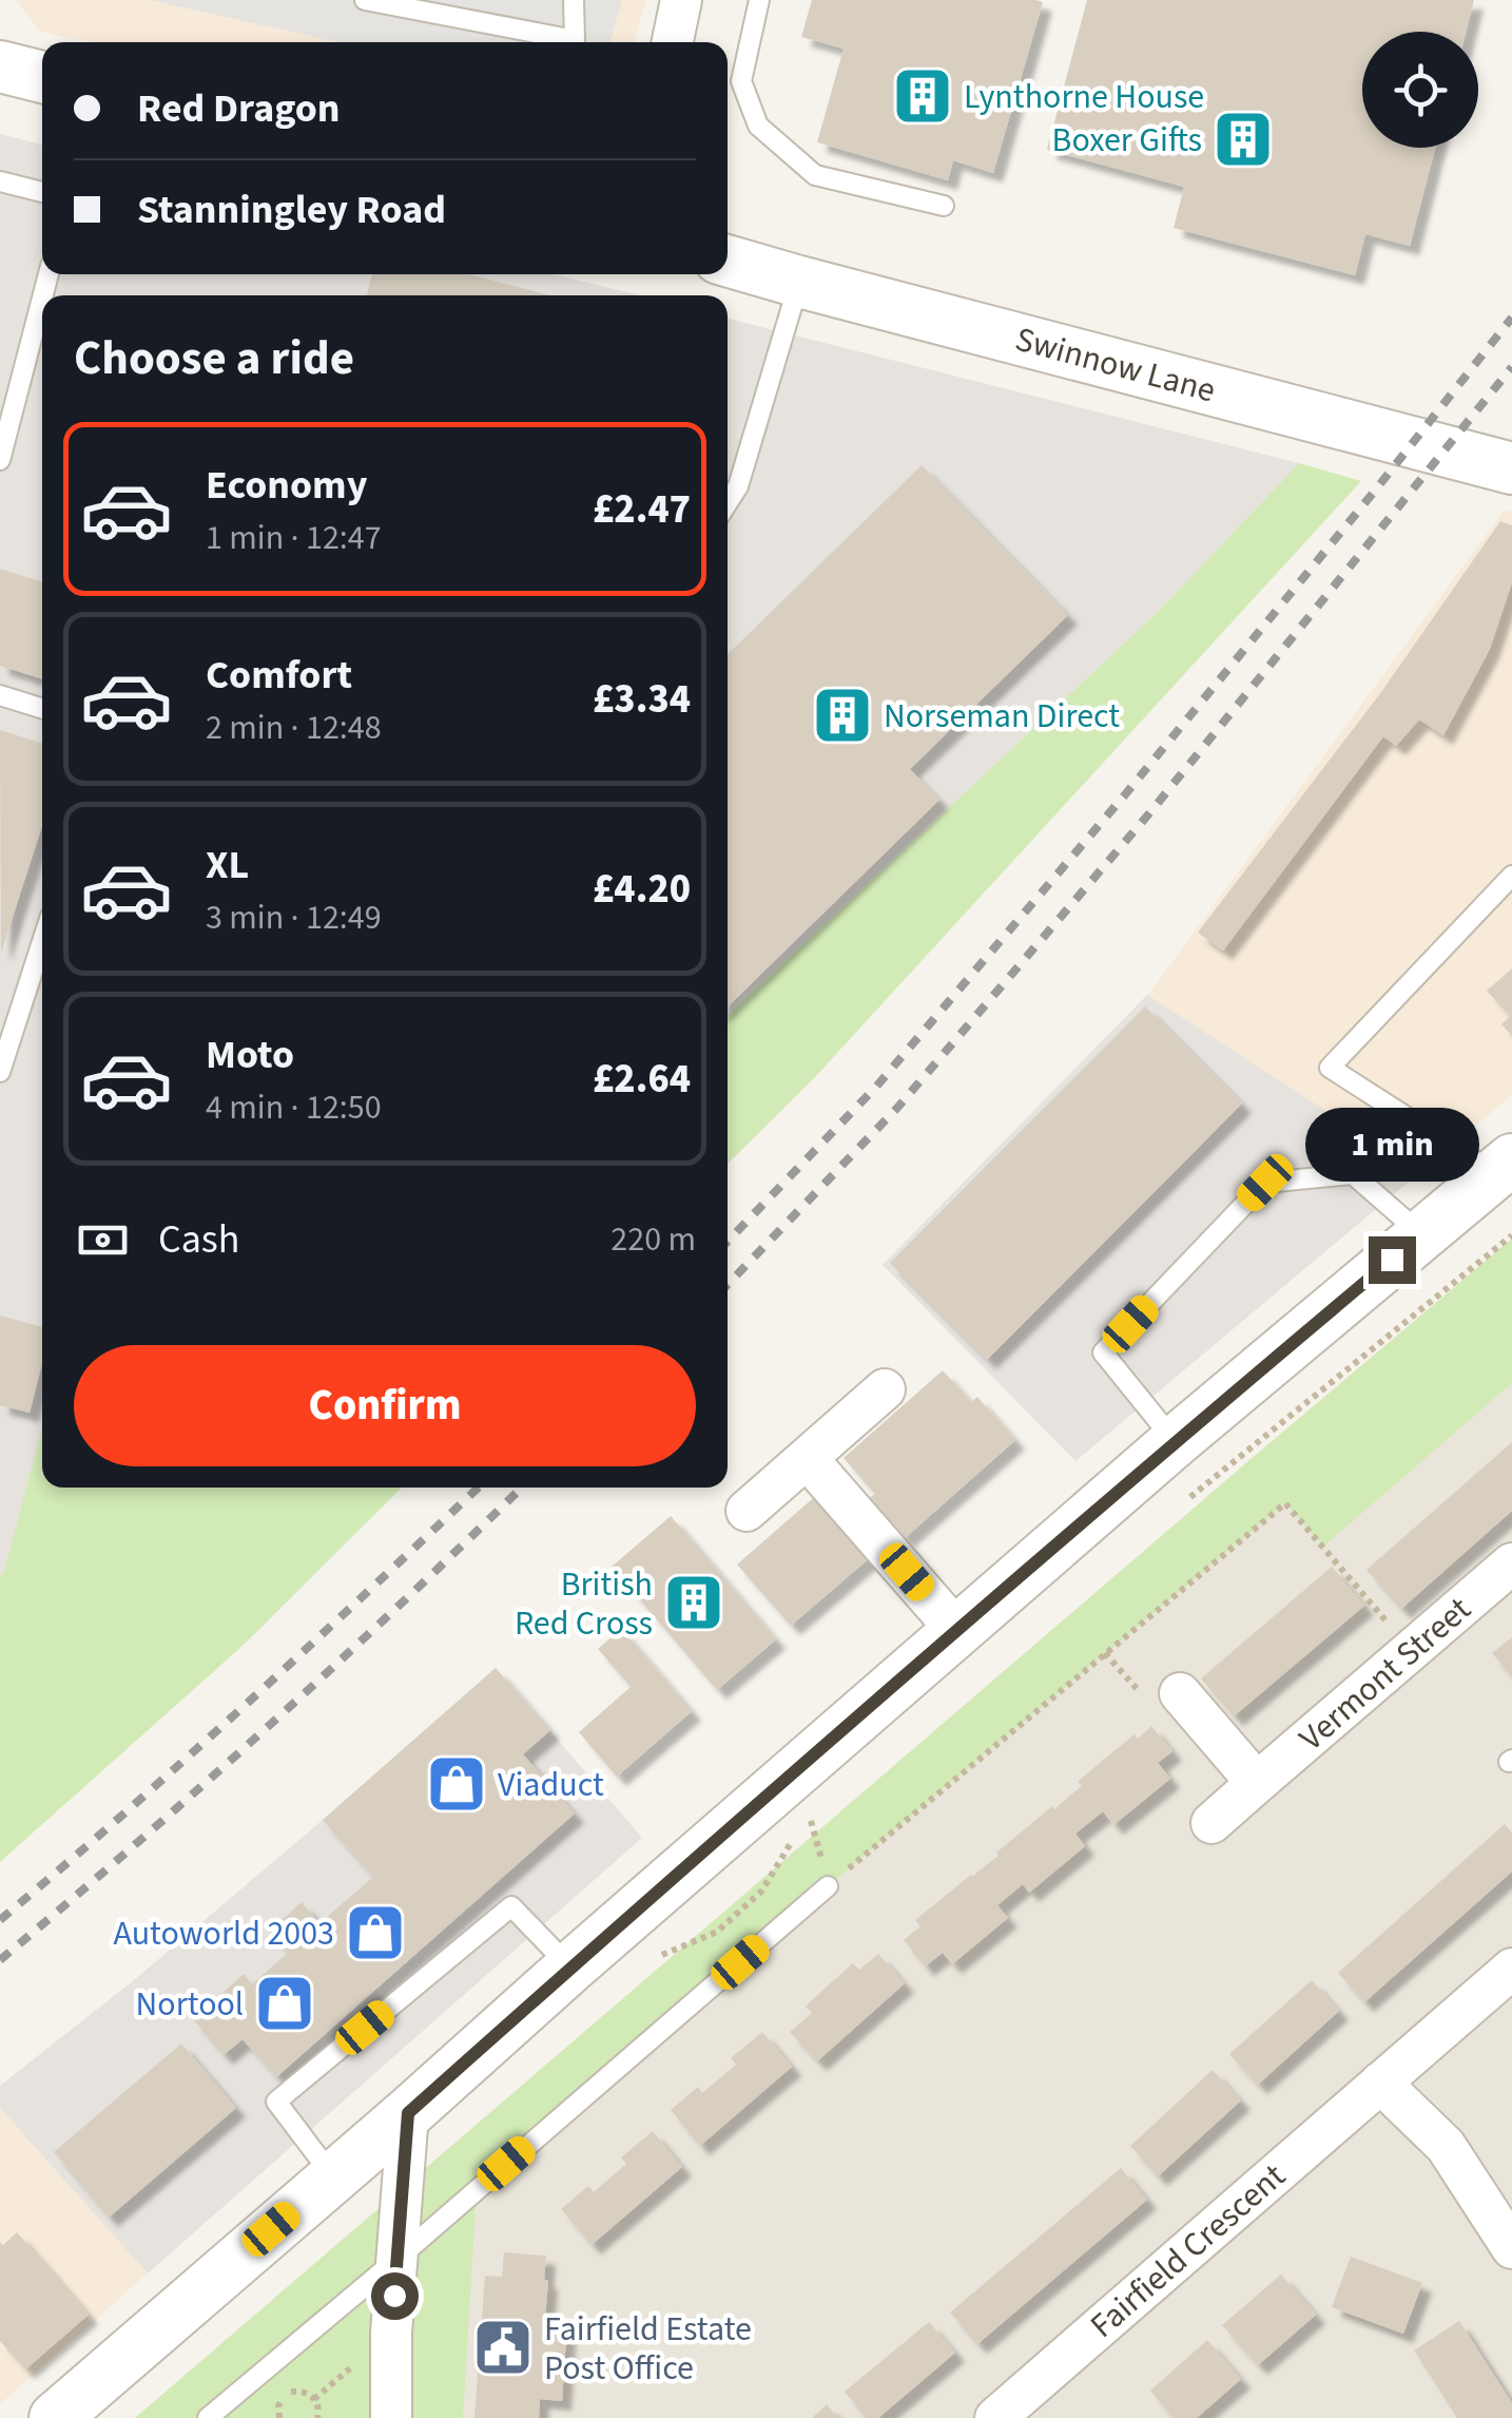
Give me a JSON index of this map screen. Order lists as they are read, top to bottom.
{
  "streets": {
    "street": ["Swinnow Lane", "Vermont Street", "Fairfield Crescent"]
  },
  "places": {
    "building": [
      "Lynthorne House",
      "Boxer Gifts",
      "Norseman Direct",
      "British Red Cross"
    ],
    "shop": ["Viaduct", "Autoworld 2003", "Nortool"],
    "public building": ["Fairfield Estate Post Office"]
  },
  "page": {
    "banner": ["Red Dragon", "Stanningley Road"],
    "heading": "Choose a ride",
    "list": [
      {
        "name": "Economy",
        "note": "1 min · 12:47",
        "value": "£2.47"
      },
      {
        "name": "Comfort",
        "note": "2 min · 12:48",
        "value": "£3.34"
      },
      {
        "name": "XL",
        "note": "3 min · 12:49",
        "value": "£4.20"
      },
      {
        "name": "Moto",
        "note": "4 min · 12:50",
        "value": "£2.64"
      }
    ],
    "bubble": "1 min",
    "pay": ["Cash", "220 m"],
    "buttons": "Confirm"
  }
}
